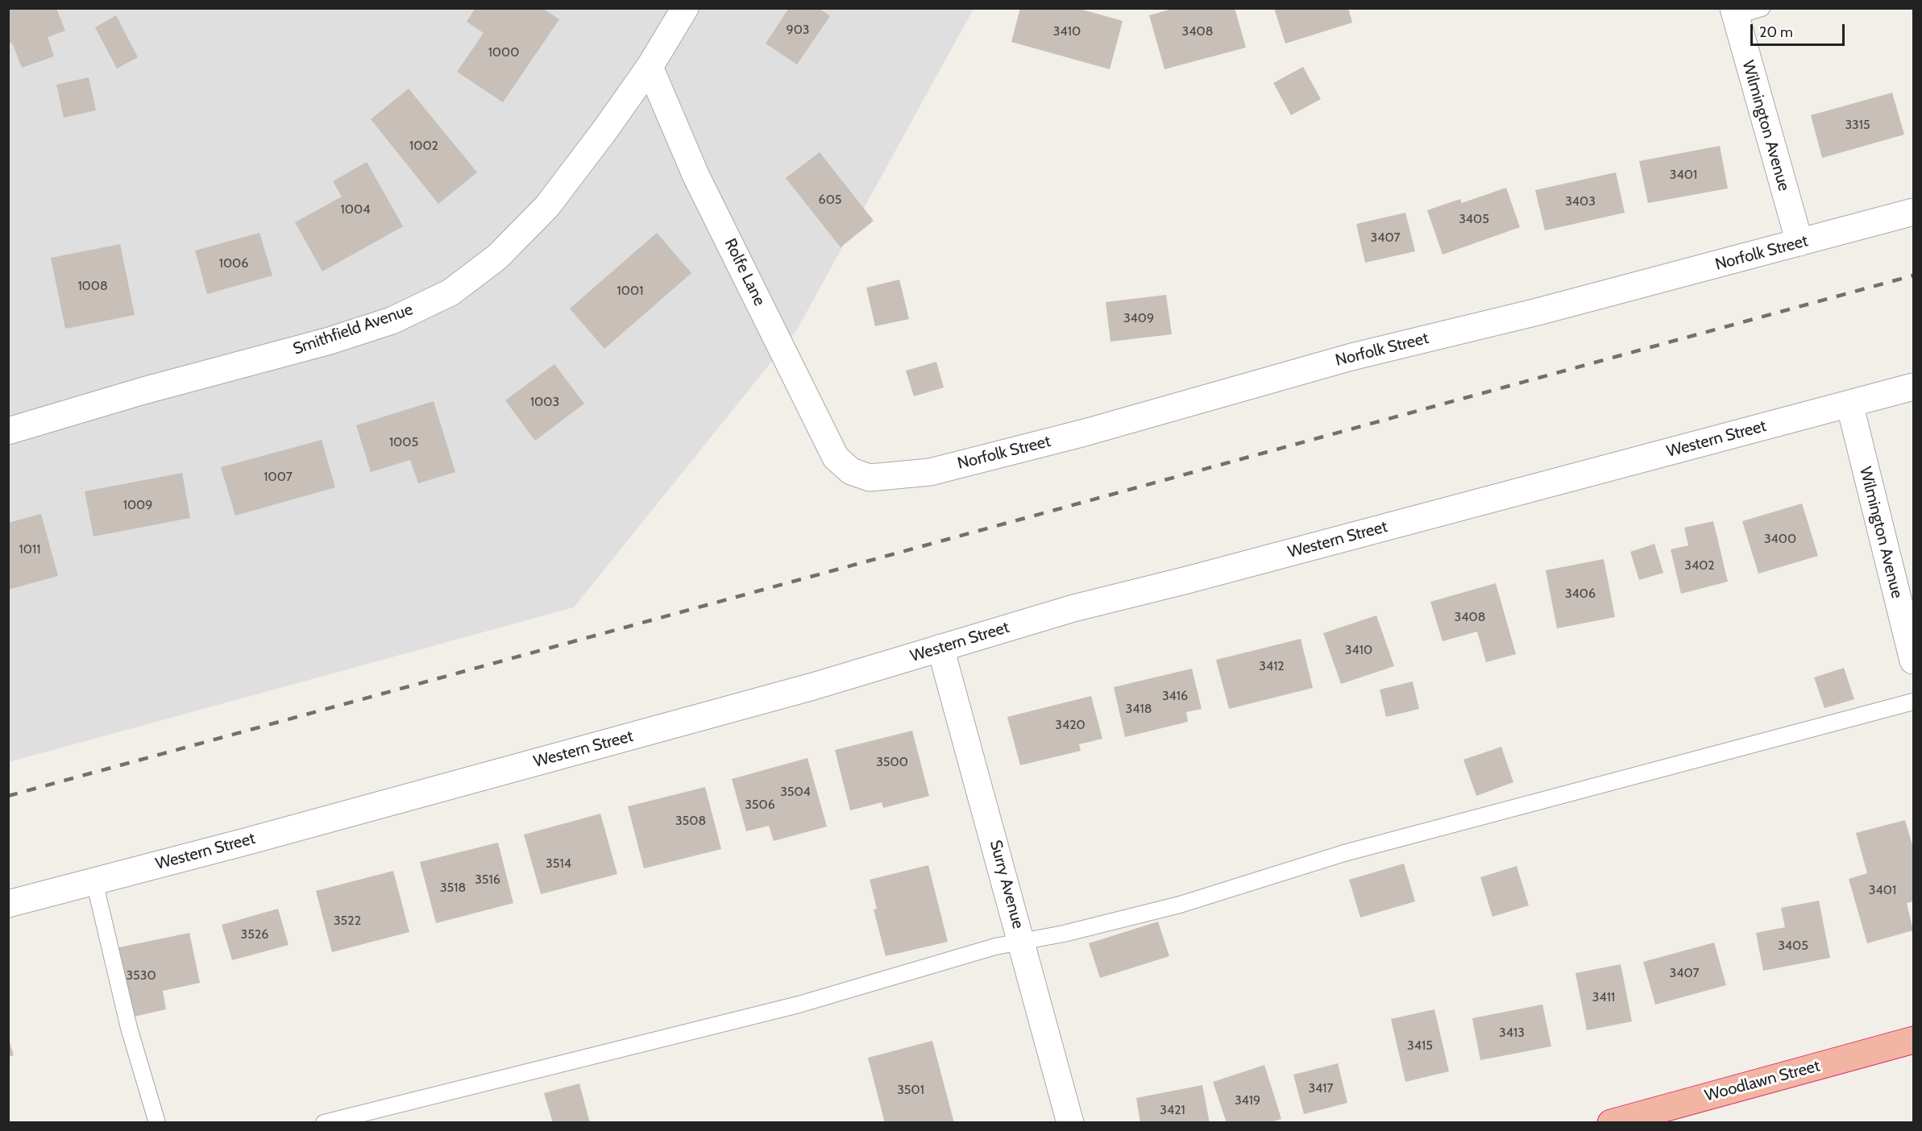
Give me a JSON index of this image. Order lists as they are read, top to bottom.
{
  "streets": {
    "highway": ["Woodlawn Street"],
    "street": [
      "Wilmington Avenue",
      "Norfolk Street",
      "Rolfe Lane",
      "Smithfield Avenue",
      "Western Street",
      "Surry Avenue"
    ]
  },
  "crossings": [
    ["Wilmington Avenue", "Norfolk Street"],
    ["Wilmington Avenue", "Western Street"],
    ["Norfolk Street", "Rolfe Lane"],
    ["Rolfe Lane", "Smithfield Avenue"],
    ["Western Street", "Surry Avenue"]
  ],
  "house_numbers": [
    "903",
    "3410",
    "3408",
    "1000",
    "3315",
    "1002",
    "3401",
    "605",
    "3403",
    "1004",
    "3405",
    "3407",
    "1006",
    "1008",
    "1001",
    "3409",
    "1003",
    "1005",
    "1007",
    "1009",
    "3400",
    "1011",
    "3402",
    "3406",
    "3408",
    "3410",
    "3412",
    "3416",
    "3418",
    "3420",
    "3500",
    "3504",
    "3506",
    "3508",
    "3514",
    "3516",
    "3518",
    "3401",
    "3522",
    "3526",
    "3405",
    "3407",
    "3530",
    "3411",
    "3413",
    "3415",
    "3417",
    "3501",
    "3419",
    "3421"
  ],
  "scale_bar": "20 m"
}
